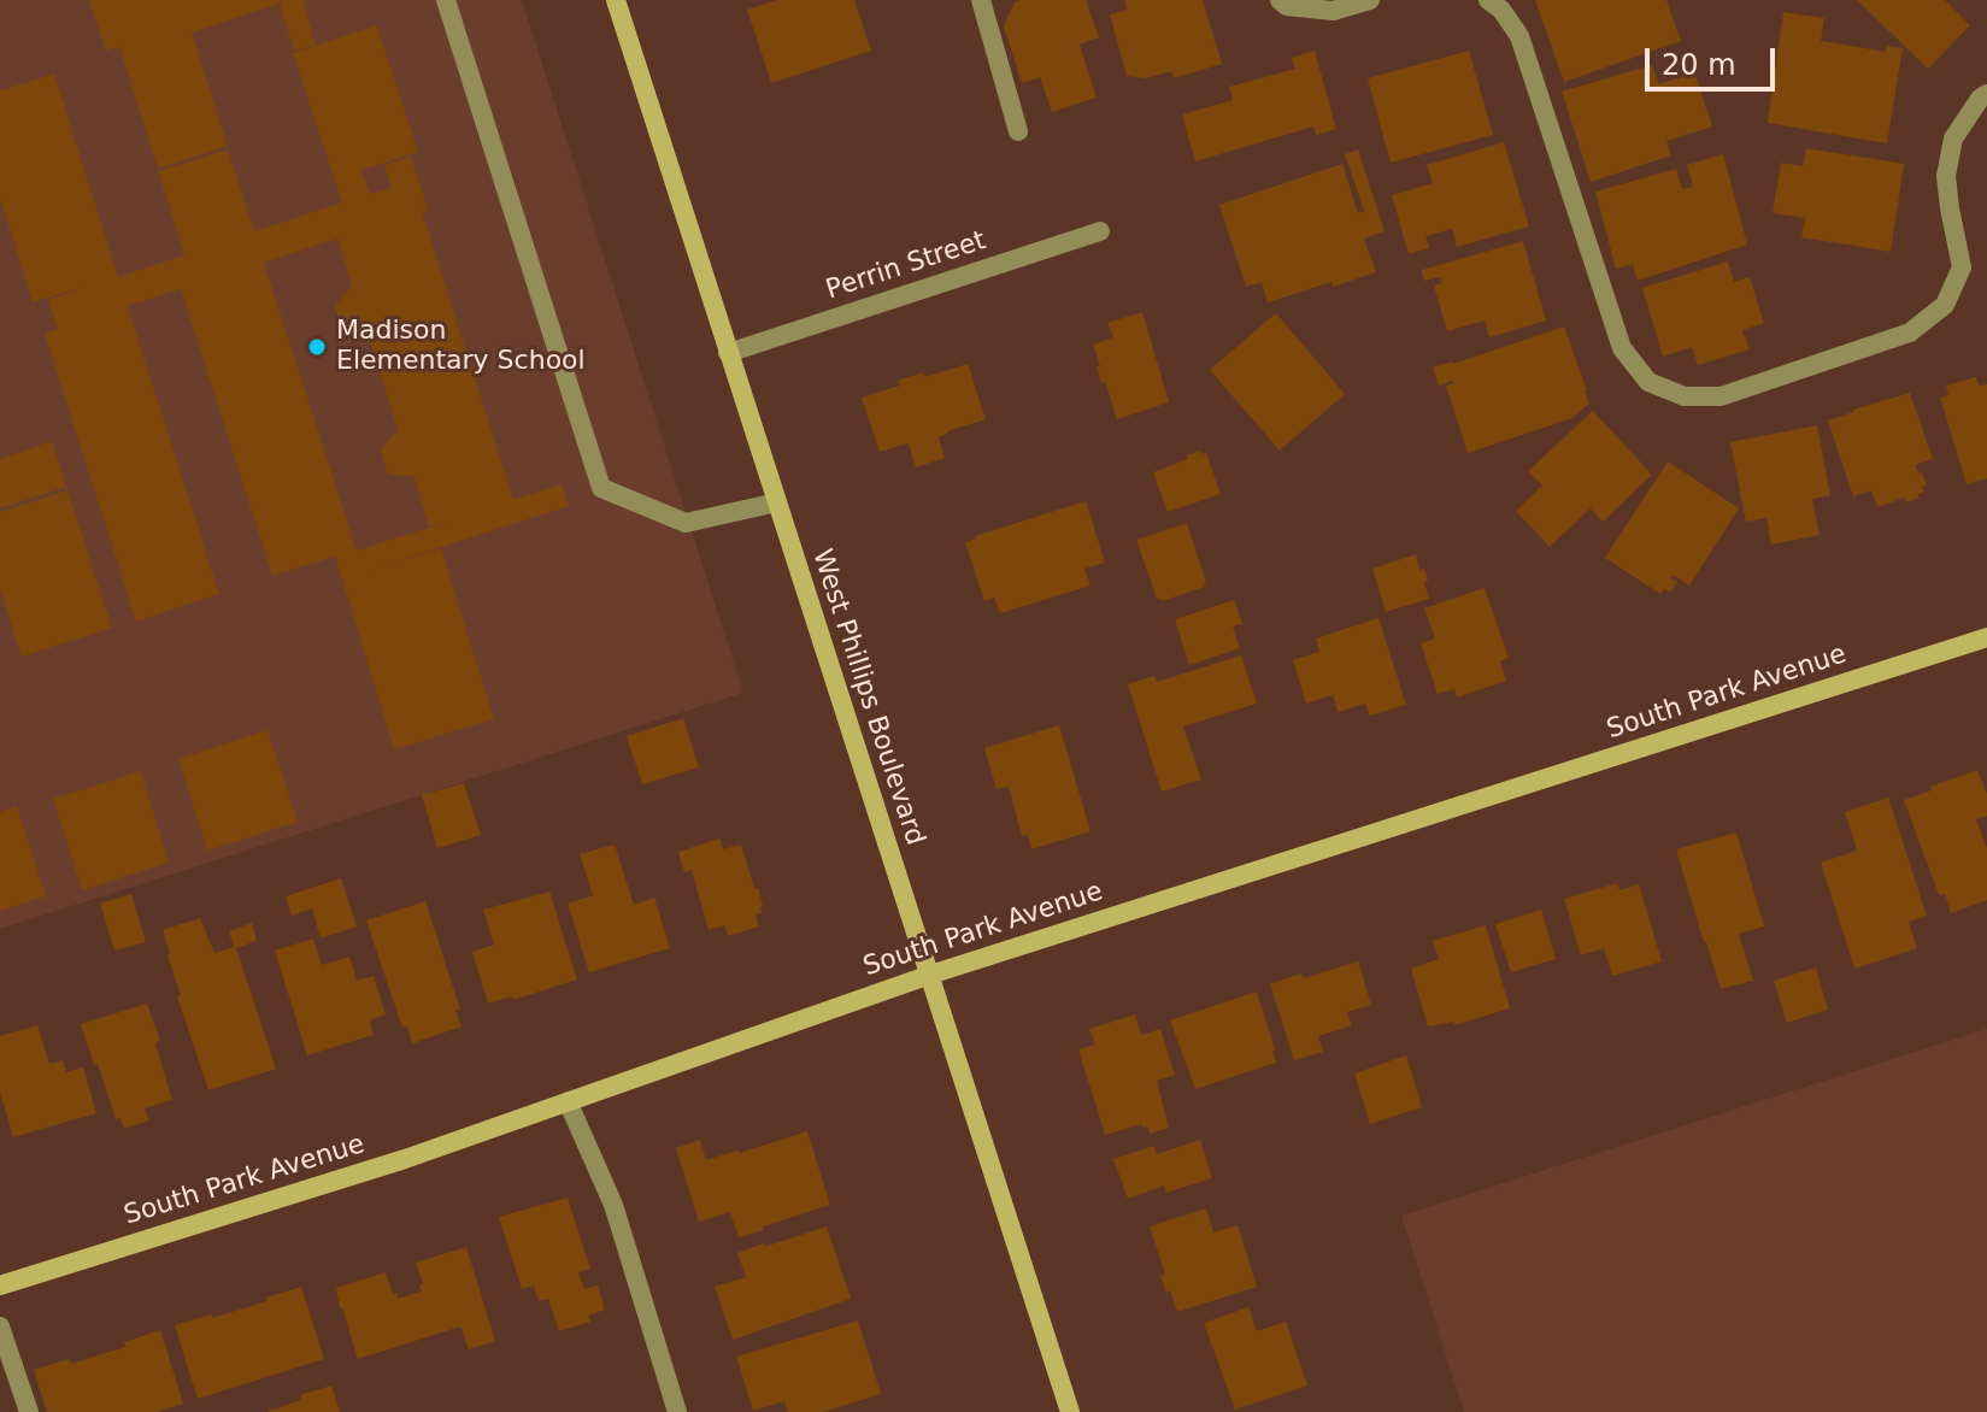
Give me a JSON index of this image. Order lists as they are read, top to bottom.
{
  "streets": {
    "street": ["Perrin Street", "South Park Avenue", "West Phillips Boulevard"]
  },
  "crossings": [
    ["Perrin Street", "West Phillips Boulevard"],
    ["South Park Avenue", "West Phillips Boulevard"]
  ],
  "places": ["Madison Elementary School"],
  "scale_bar": "20 m"
}
